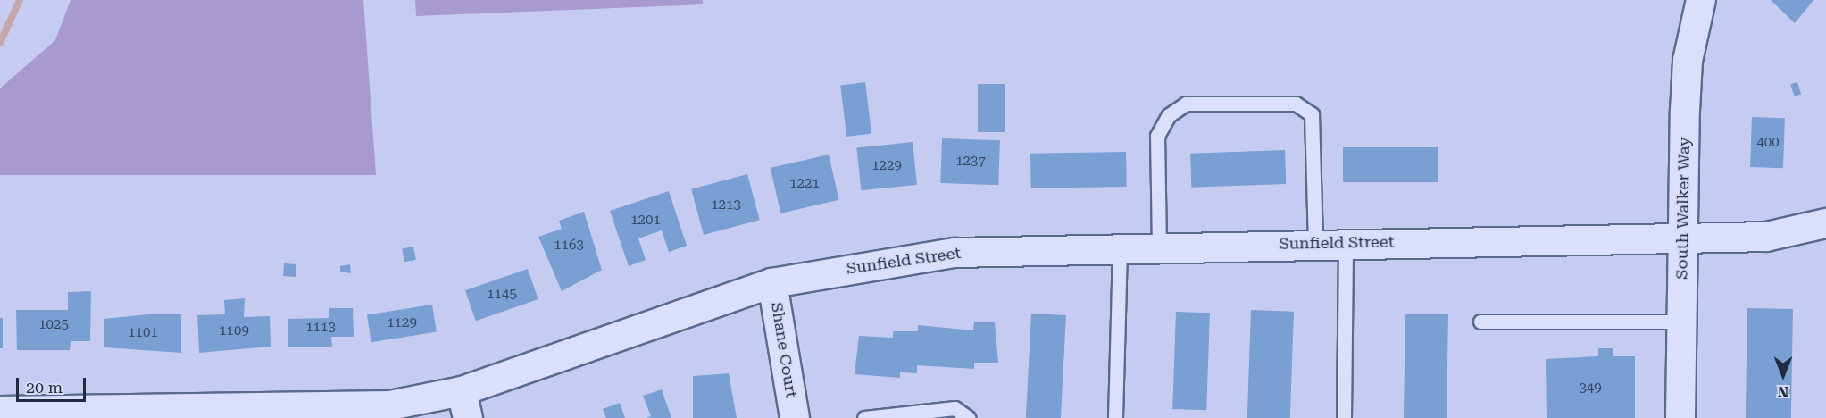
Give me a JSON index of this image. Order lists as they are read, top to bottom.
{
  "streets": {
    "street": ["South Walker Way", "Sunfield Street", "Shane Court"]
  },
  "crossings": [
    ["South Walker Way", "Sunfield Street"],
    ["Sunfield Street", "Shane Court"]
  ],
  "house_numbers": [
    "400",
    "1237",
    "1229",
    "1221",
    "1213",
    "1201",
    "1163",
    "1145",
    "1129",
    "1025",
    "1113",
    "1109",
    "1101",
    "349"
  ],
  "scale_bar": "20 m",
  "north": "bottom"
}
